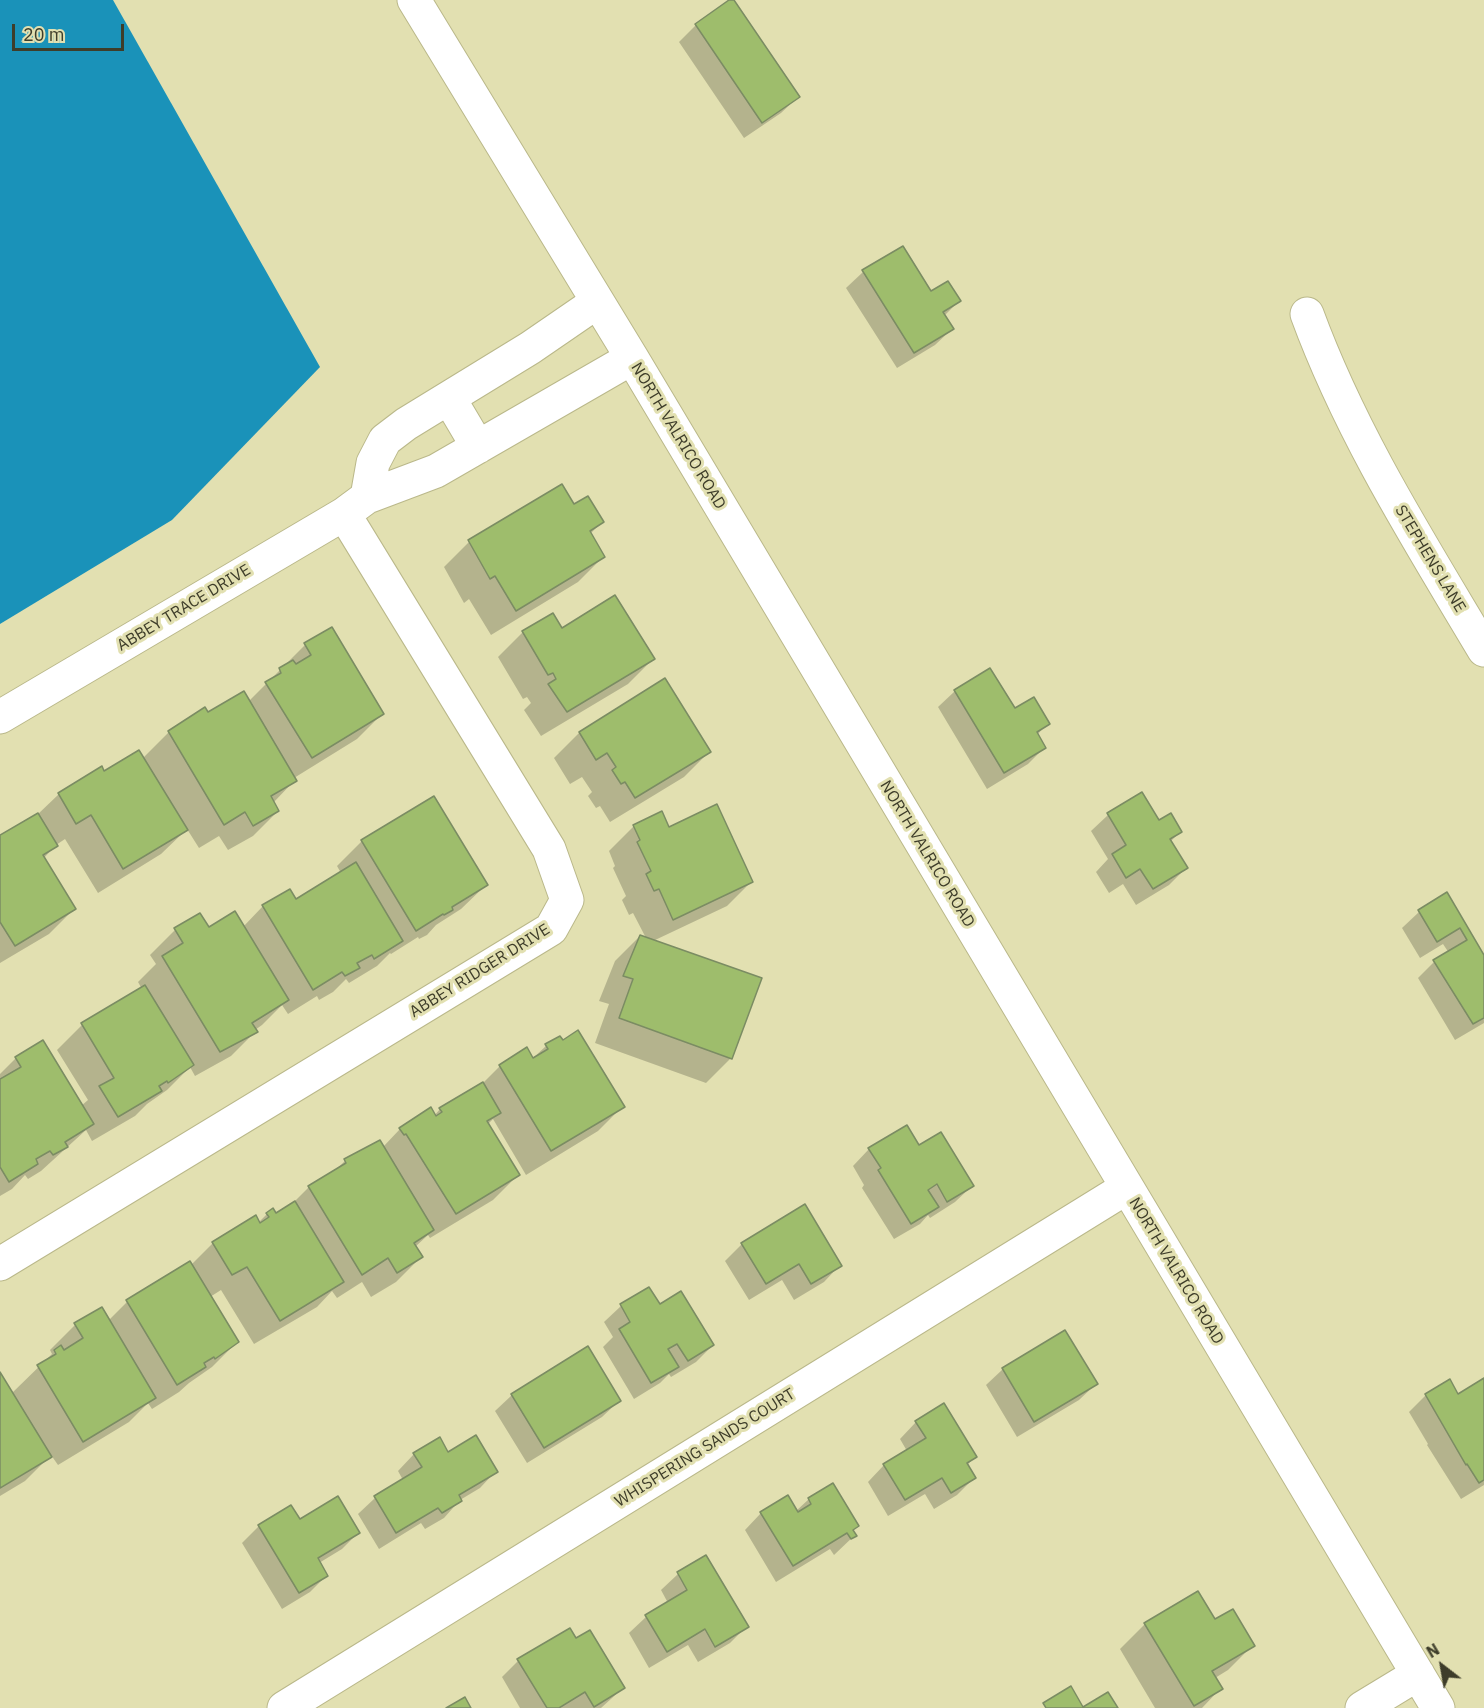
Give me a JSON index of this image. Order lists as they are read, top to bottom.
{
  "streets": {
    "street": [
      "NORTH VALRICO ROAD",
      "STEPHENS LANE",
      "ABBEY TRACE DRIVE",
      "ABBEY RIDGER DRIVE",
      "WHISPERING SANDS COURT"
    ]
  },
  "crossings": [
    ["NORTH VALRICO ROAD", "ABBEY TRACE DRIVE"],
    ["NORTH VALRICO ROAD", "WHISPERING SANDS COURT"],
    ["ABBEY TRACE DRIVE", "ABBEY RIDGER DRIVE"]
  ],
  "scale_bar": "20 m",
  "north": "top left"
}
